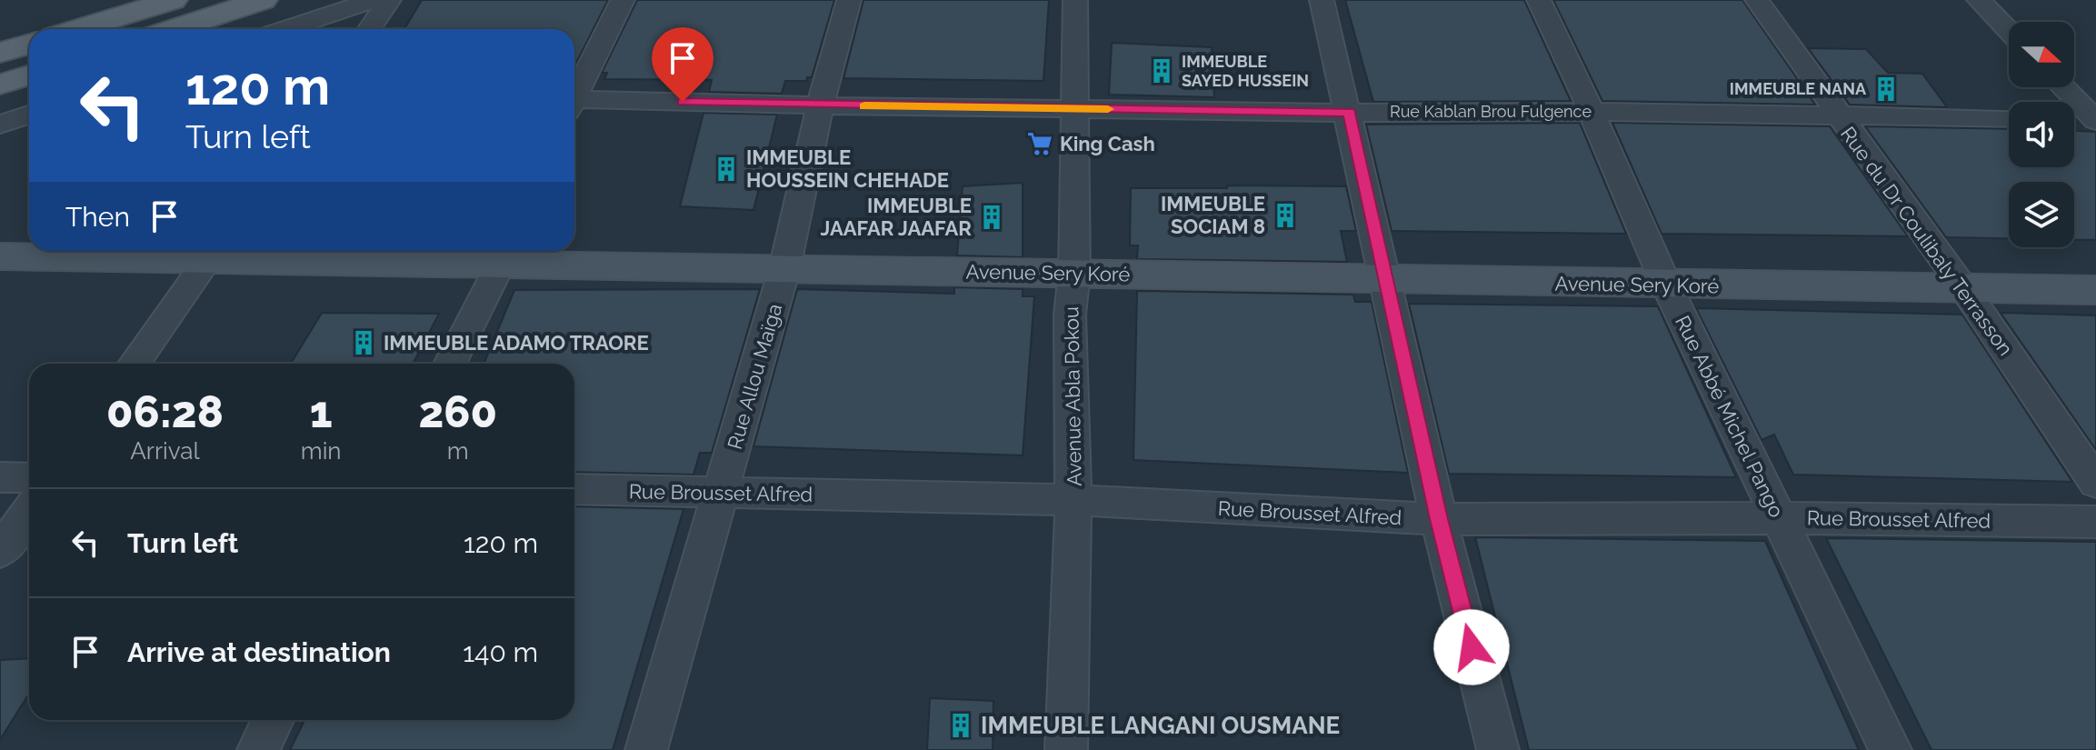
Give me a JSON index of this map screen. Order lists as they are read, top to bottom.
{
  "streets": {
    "street": [
      "Rue Kablan Brou Fulgence",
      "Rue du Dr Coulibaly Terrasson",
      "Avenue Sery Koré",
      "Rue Allou Maïga",
      "Avenue Abla Pokou",
      "Rue Abbé Michel Pango",
      "Rue Brousset Alfred"
    ]
  },
  "crossings": [
    ["Rue Kablan Brou Fulgence", "Rue du Dr Coulibaly Terrasson"],
    ["Rue Kablan Brou Fulgence", "Rue Allou Maïga"],
    ["Rue Kablan Brou Fulgence", "Avenue Abla Pokou"],
    ["Rue Kablan Brou Fulgence", "Rue Abbé Michel Pango"],
    ["Rue du Dr Coulibaly Terrasson", "Avenue Sery Koré"],
    ["Avenue Sery Koré", "Rue Allou Maïga"],
    ["Avenue Sery Koré", "Avenue Abla Pokou"],
    ["Avenue Sery Koré", "Rue Abbé Michel Pango"],
    ["Rue Allou Maïga", "Rue Brousset Alfred"],
    ["Avenue Abla Pokou", "Rue Brousset Alfred"],
    ["Rue Abbé Michel Pango", "Rue Brousset Alfred"]
  ],
  "places": {
    "building": [
      "IMMEUBLE SAYED HUSSEIN",
      "IMMEUBLE NANA",
      "IMMEUBLE HOUSSEIN CHEHADE",
      "IMMEUBLE SOCIAM 8",
      "IMMEUBLE JAAFAR JAAFAR",
      "IMMEUBLE ADAMO TRAORE",
      "IMMEUBLE LANGANI OUSMANE"
    ],
    "supermarket": ["King Cash"]
  },
  "north": "right",
  "page": {
    "turn": ["120 m", "Turn left"],
    "then": "Then",
    "eta": [
      "06:28",
      "Arrival",
      "1",
      "min",
      "260",
      "m"
    ],
    "list": [
      {
        "name": "Turn left",
        "value": "120 m"
      },
      {
        "name": "Arrive at destination",
        "value": "140 m"
      }
    ]
  }
}
